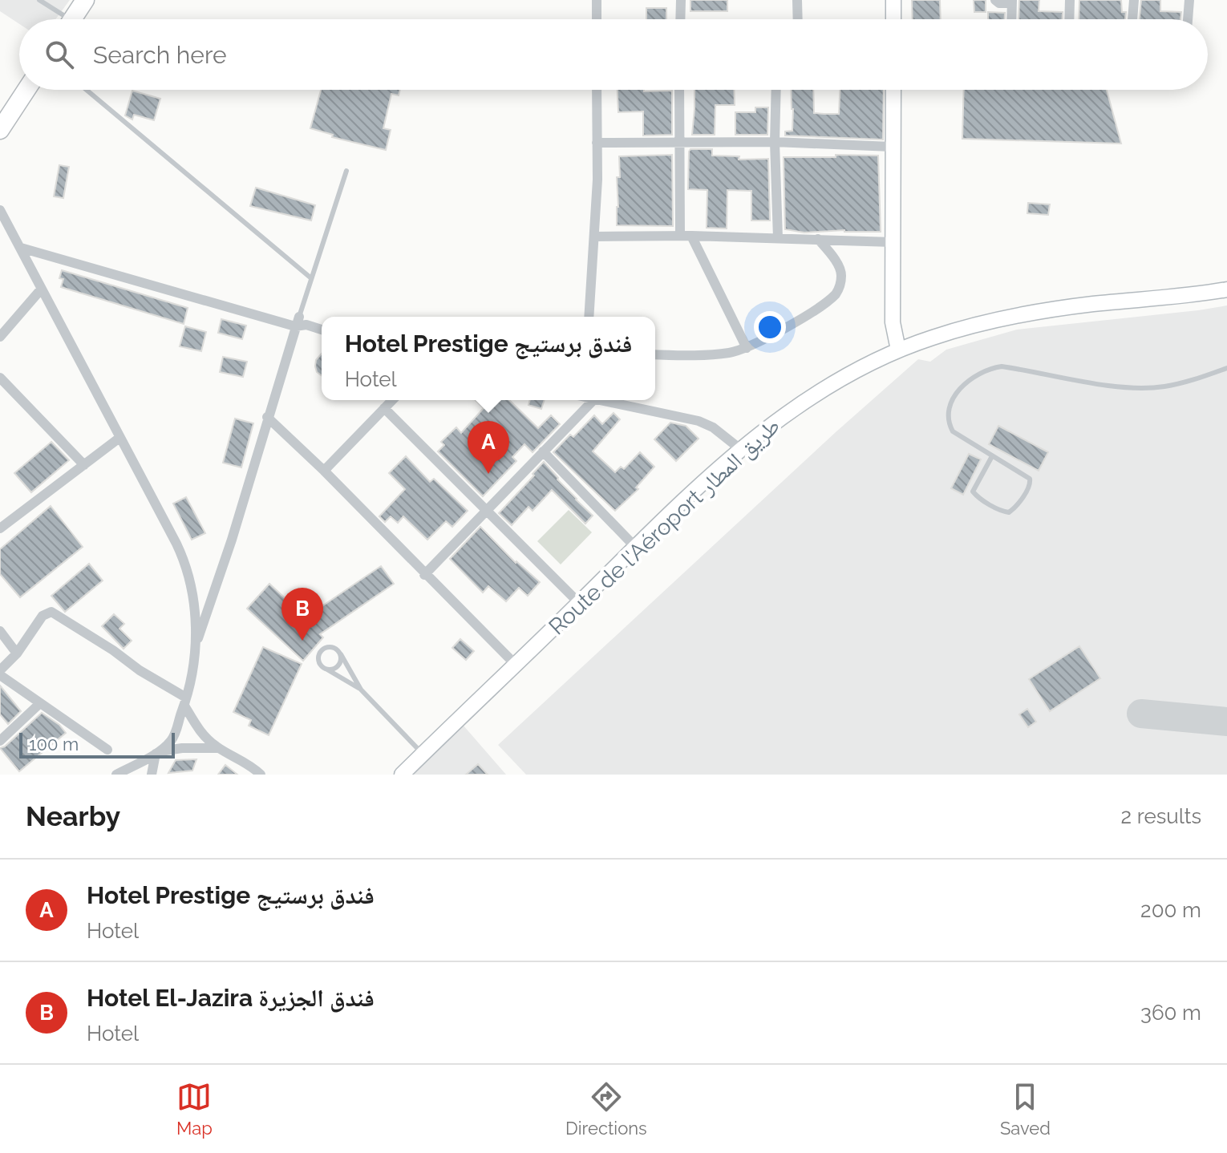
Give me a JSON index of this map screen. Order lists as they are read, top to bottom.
{
  "streets": {
    "street": ["Route de l'Aéroport طريق المطار"]
  },
  "scale_bar": "100 m",
  "page": {
    "search": "Search here",
    "popup": ["Hotel Prestige فندق برستيج", "Hotel"],
    "pins": ["A", "B"],
    "scale": "100 m",
    "heading": ["Nearby", "2 results"],
    "list": [
      {
        "mark": "A",
        "name": "Hotel Prestige فندق برستيج",
        "note": "Hotel",
        "value": "200 m"
      },
      {
        "mark": "B",
        "name": "Hotel El-Jazira فندق الجزيرة",
        "note": "Hotel",
        "value": "360 m"
      }
    ],
    "nav": ["Map", "Directions", "Saved"]
  }
}
